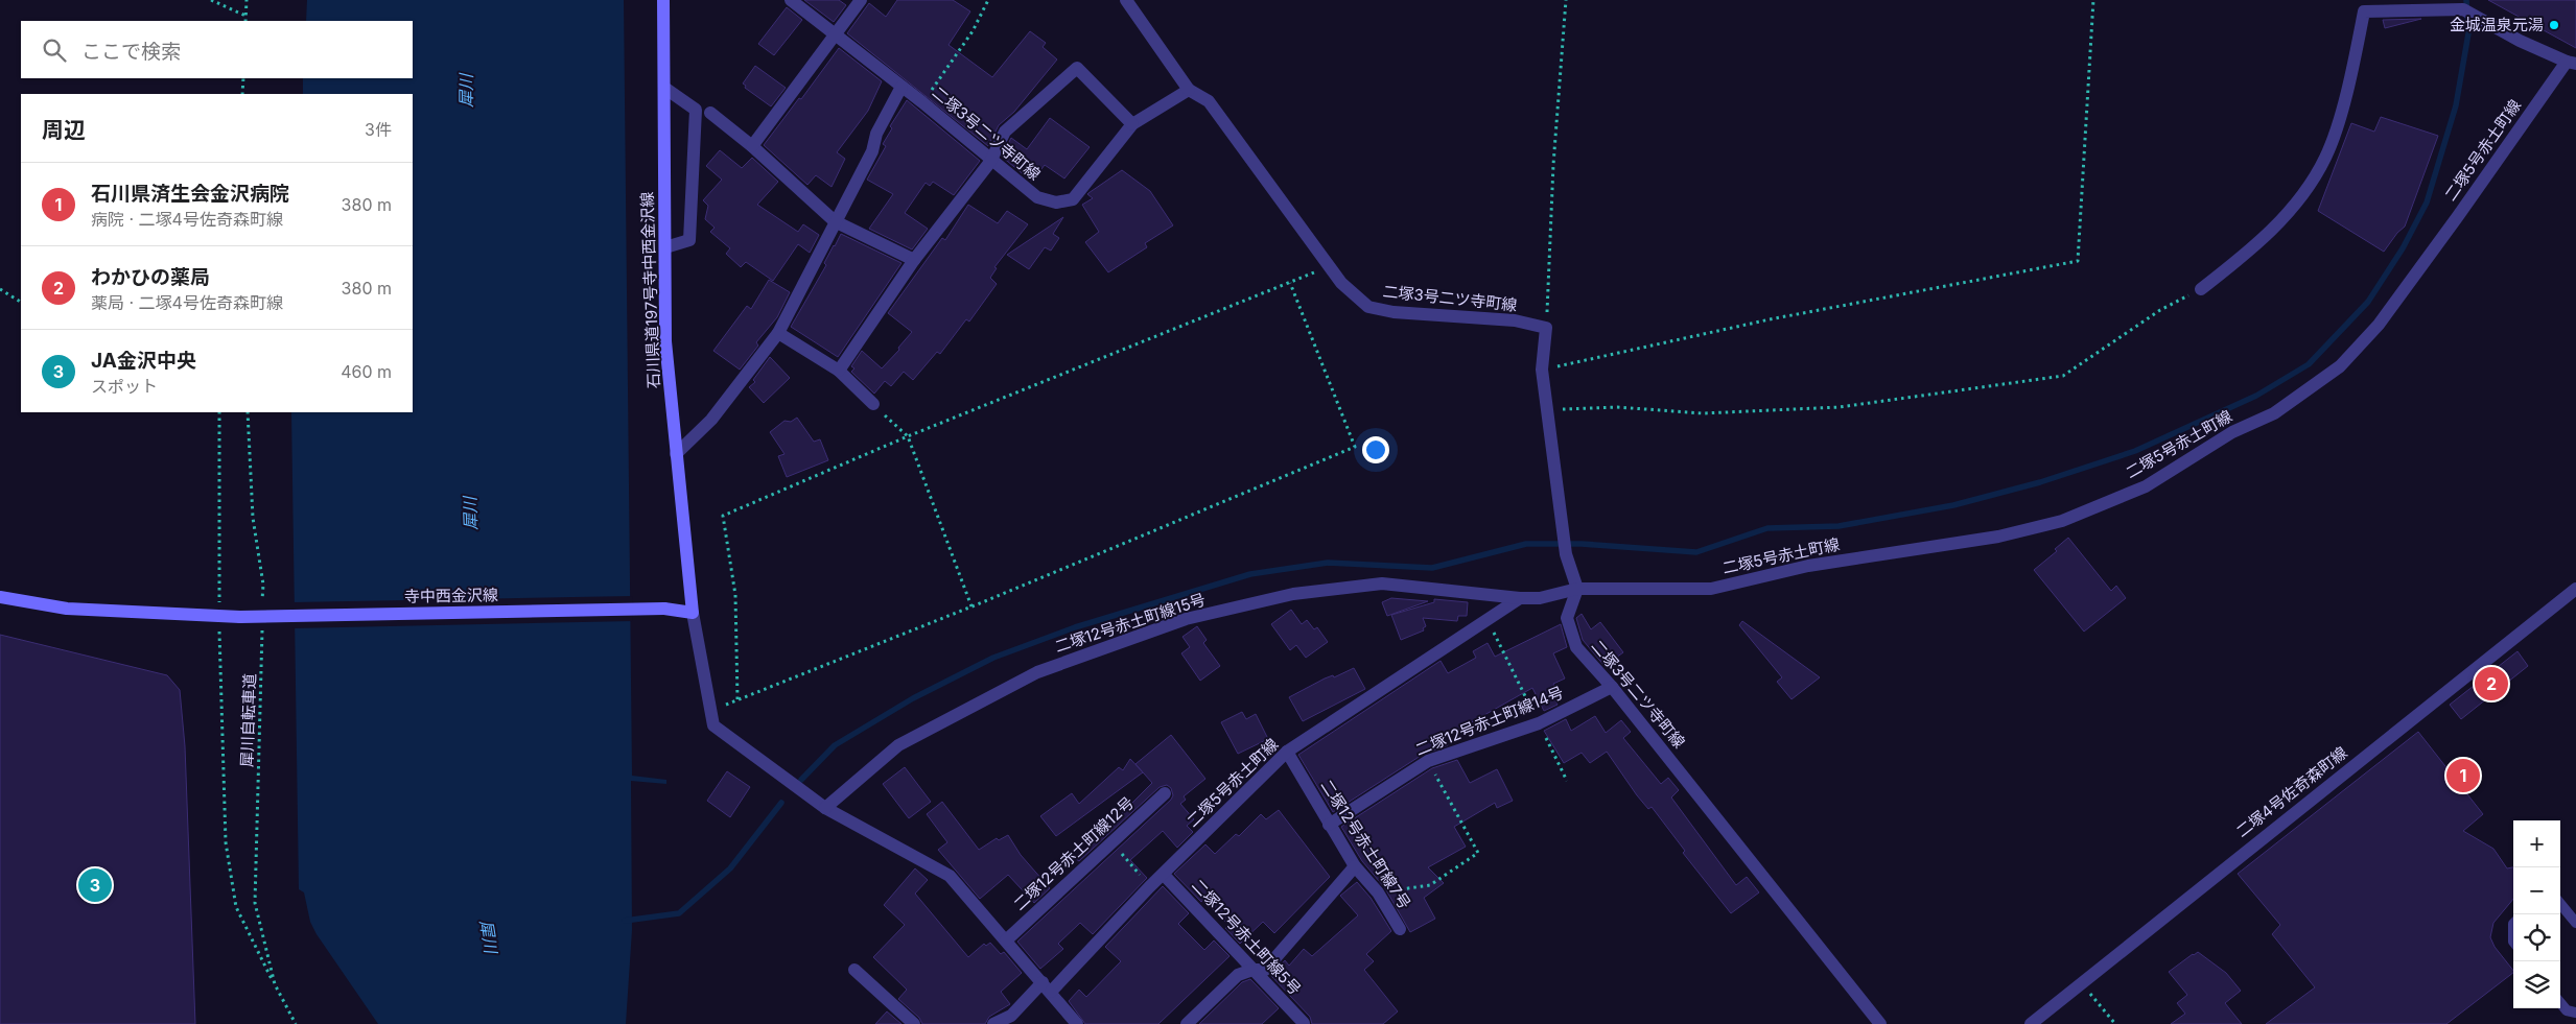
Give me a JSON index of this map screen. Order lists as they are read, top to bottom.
{
  "streets": {
    "main road": ["石川県道197号寺中西金沢線", "寺中西金沢線"],
    "street": [
      "二塚3号二ツ寺町線",
      "二塚5号赤土町線",
      "二塚12号赤土町線15号",
      "二塚12号赤土町線14号",
      "二塚4号佐奇森町線",
      "二塚12号赤土町線7号",
      "二塚12号赤土町線12号",
      "二塚12号赤土町線5号"
    ],
    "path": ["犀川自転車道"]
  },
  "crossings": [
    ["二塚3号二ツ寺町線", "二塚5号赤土町線"],
    ["二塚3号二ツ寺町線", "二塚12号赤土町線15号"],
    ["二塚3号二ツ寺町線", "二塚12号赤土町線14号"],
    ["二塚5号赤土町線", "二塚12号赤土町線15号"],
    ["二塚5号赤土町線", "二塚12号赤土町線7号"],
    ["二塚5号赤土町線", "二塚12号赤土町線5号"],
    ["石川県道197号寺中西金沢線", "寺中西金沢線"],
    ["二塚12号赤土町線14号", "二塚12号赤土町線7号"]
  ],
  "water": ["犀川"],
  "places": ["金城温泉元湯"],
  "page": {
    "search": "ここで検索",
    "heading": ["周辺", "3件"],
    "list": [
      {
        "mark": "1",
        "name": "石川県済生会金沢病院",
        "note": "病院 · 二塚4号佐奇森町線",
        "value": "380 m"
      },
      {
        "mark": "2",
        "name": "わかひの薬局",
        "note": "薬局 · 二塚4号佐奇森町線",
        "value": "380 m"
      },
      {
        "mark": "3",
        "name": "JA金沢中央",
        "note": "スポット",
        "value": "460 m"
      }
    ],
    "pins": ["2", "1", "3"],
    "map_buttons": ["+", "−"]
  }
}
